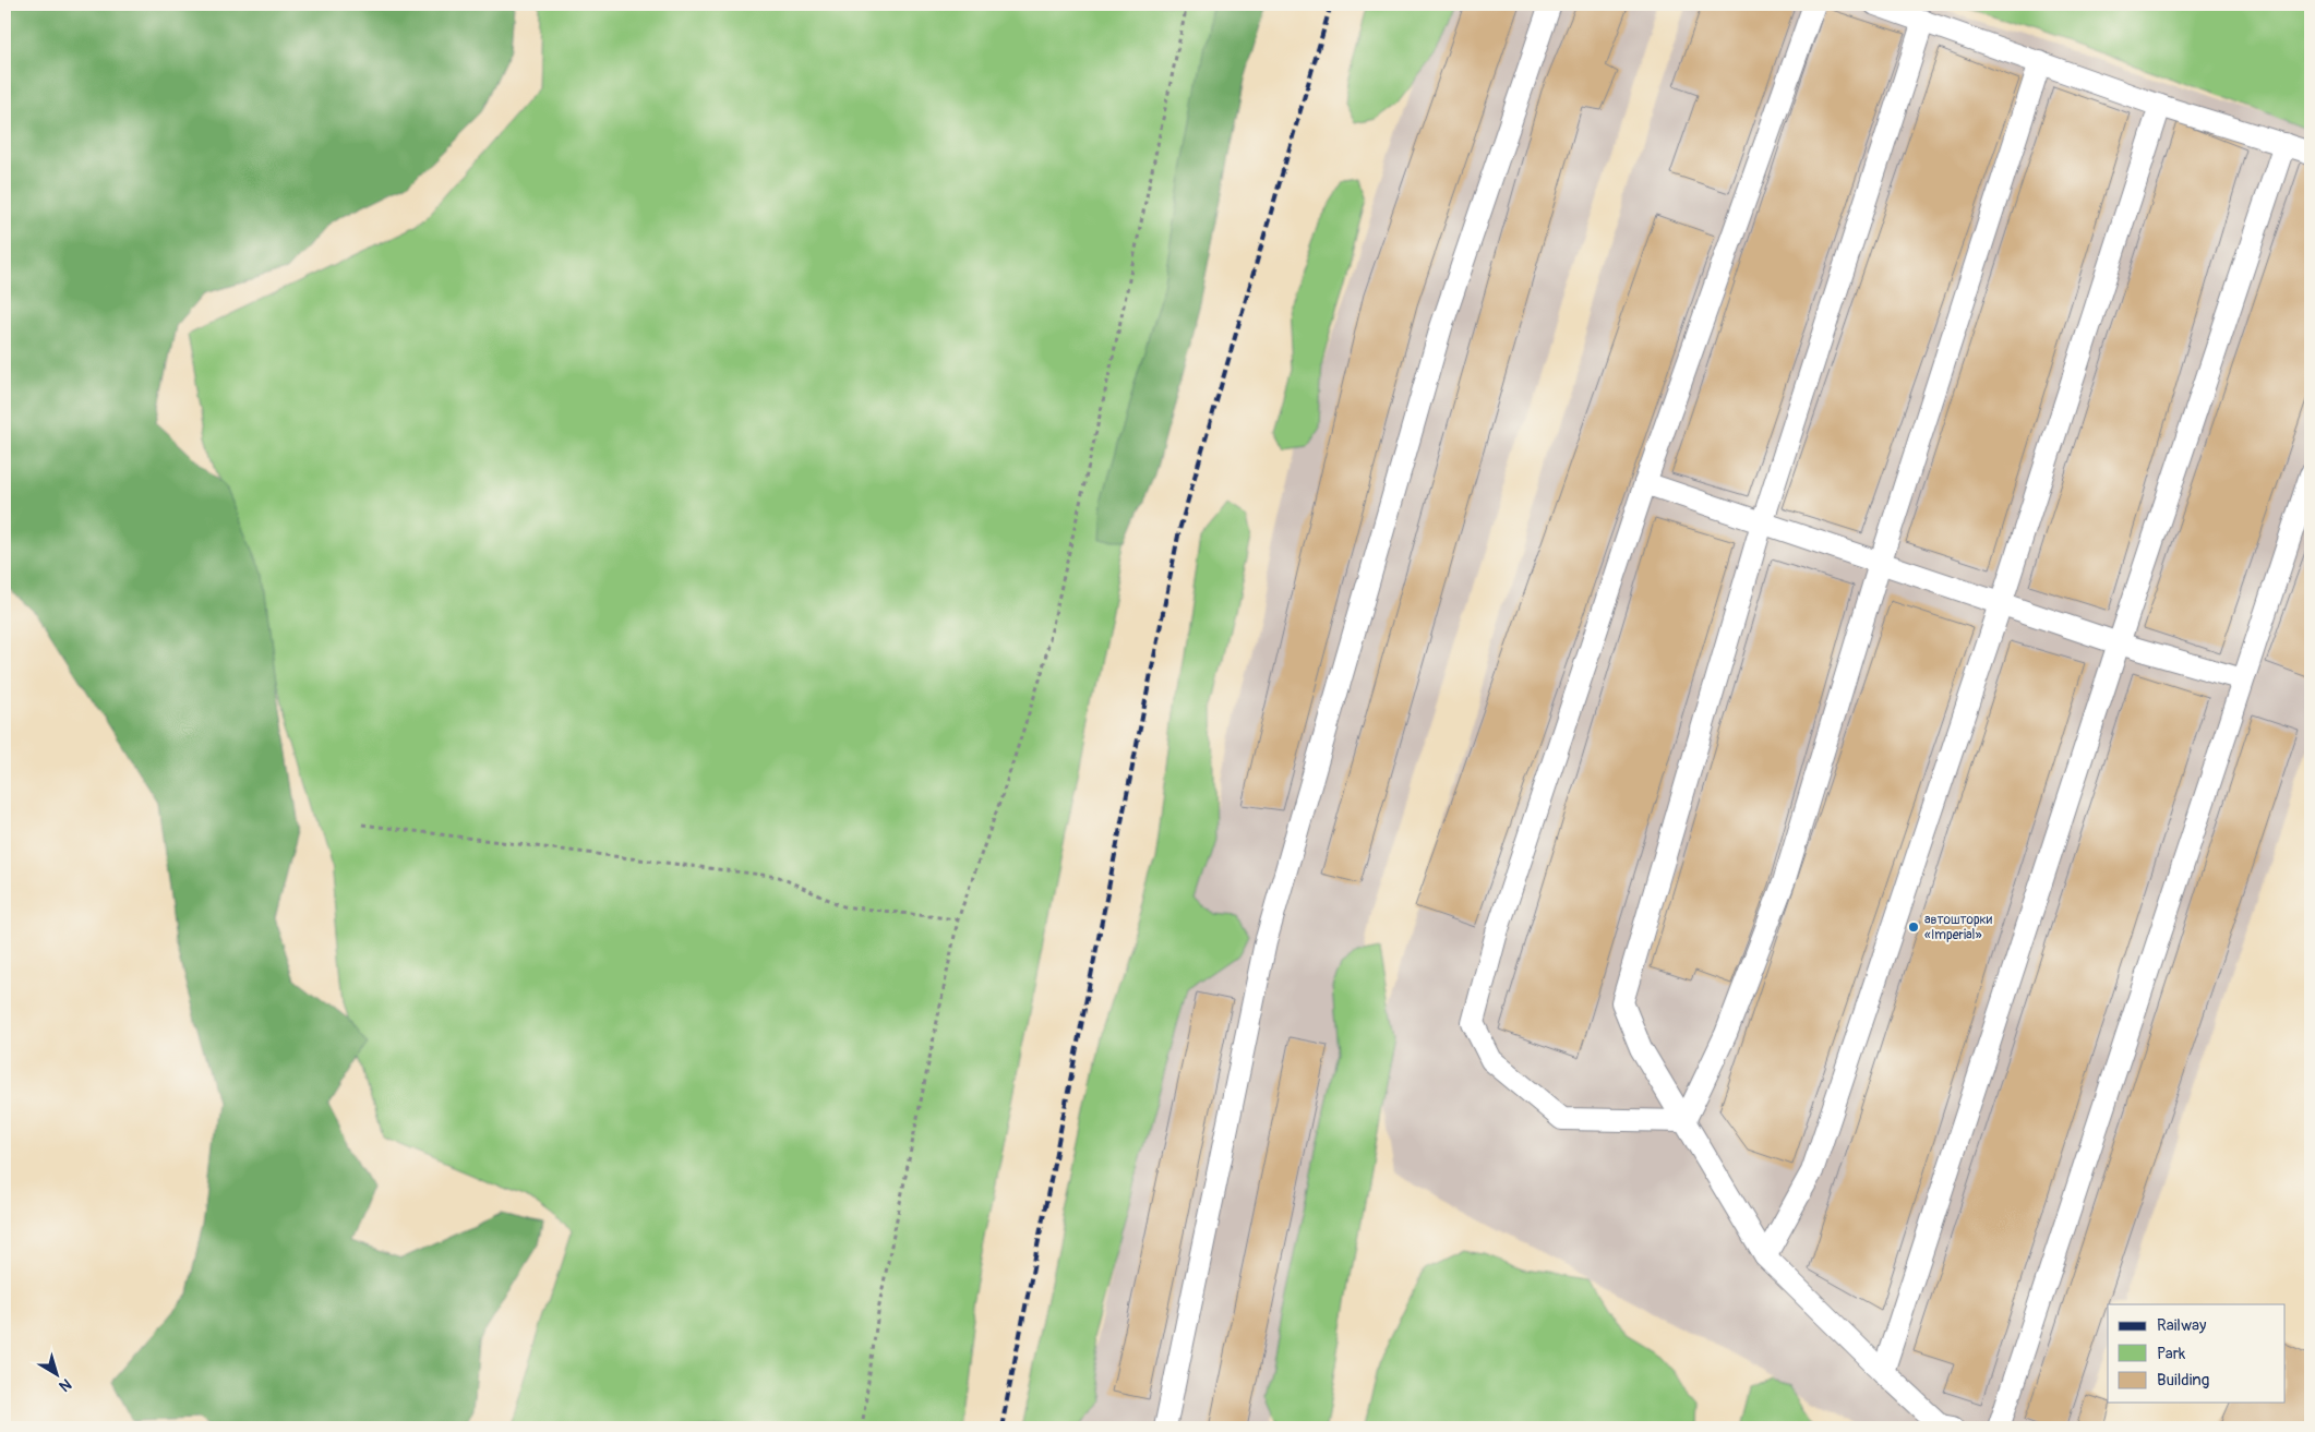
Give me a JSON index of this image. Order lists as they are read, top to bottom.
{
  "places": ["автошторки «Imperial»"],
  "legend": ["Railway", "Park", "Building"],
  "north": "bottom right"
}
